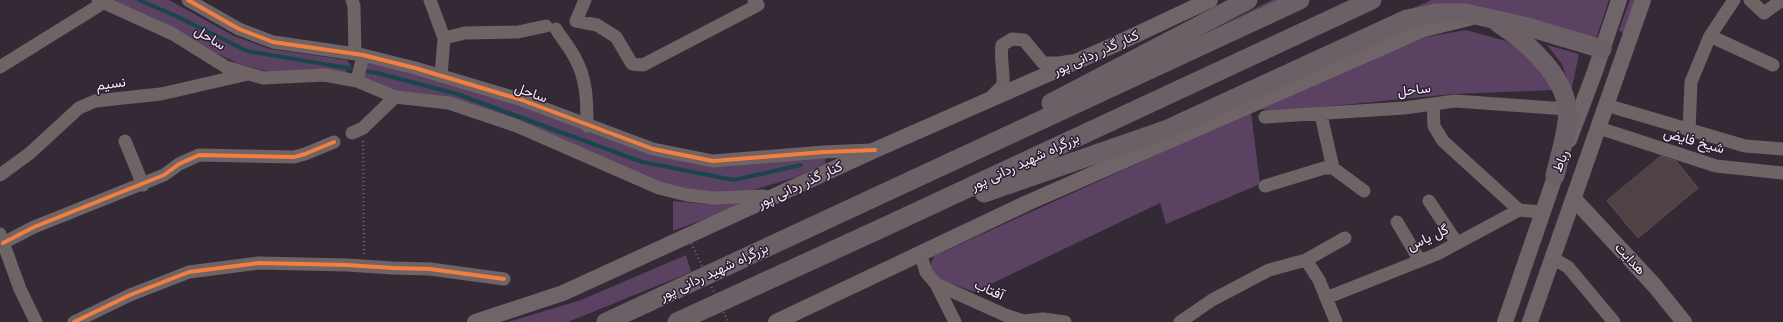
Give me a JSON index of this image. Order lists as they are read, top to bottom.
{
  "streets": {
    "highway": ["بزرگراه شهید ردانی پور"],
    "main road": ["کنار گذر ردانی پور", "رباط", "هدایت"],
    "street": [
      "ساحل",
      "نسیم",
      "شیخ فایض",
      "گل یاس",
      "آفتاب"
    ]
  },
  "crossings": [
    ["ساحل", "کنار گذر ردانی پور"],
    ["ساحل", "نسیم"],
    ["شیخ فایض", "رباط"],
    ["رباط", "هدایت"]
  ]
}
